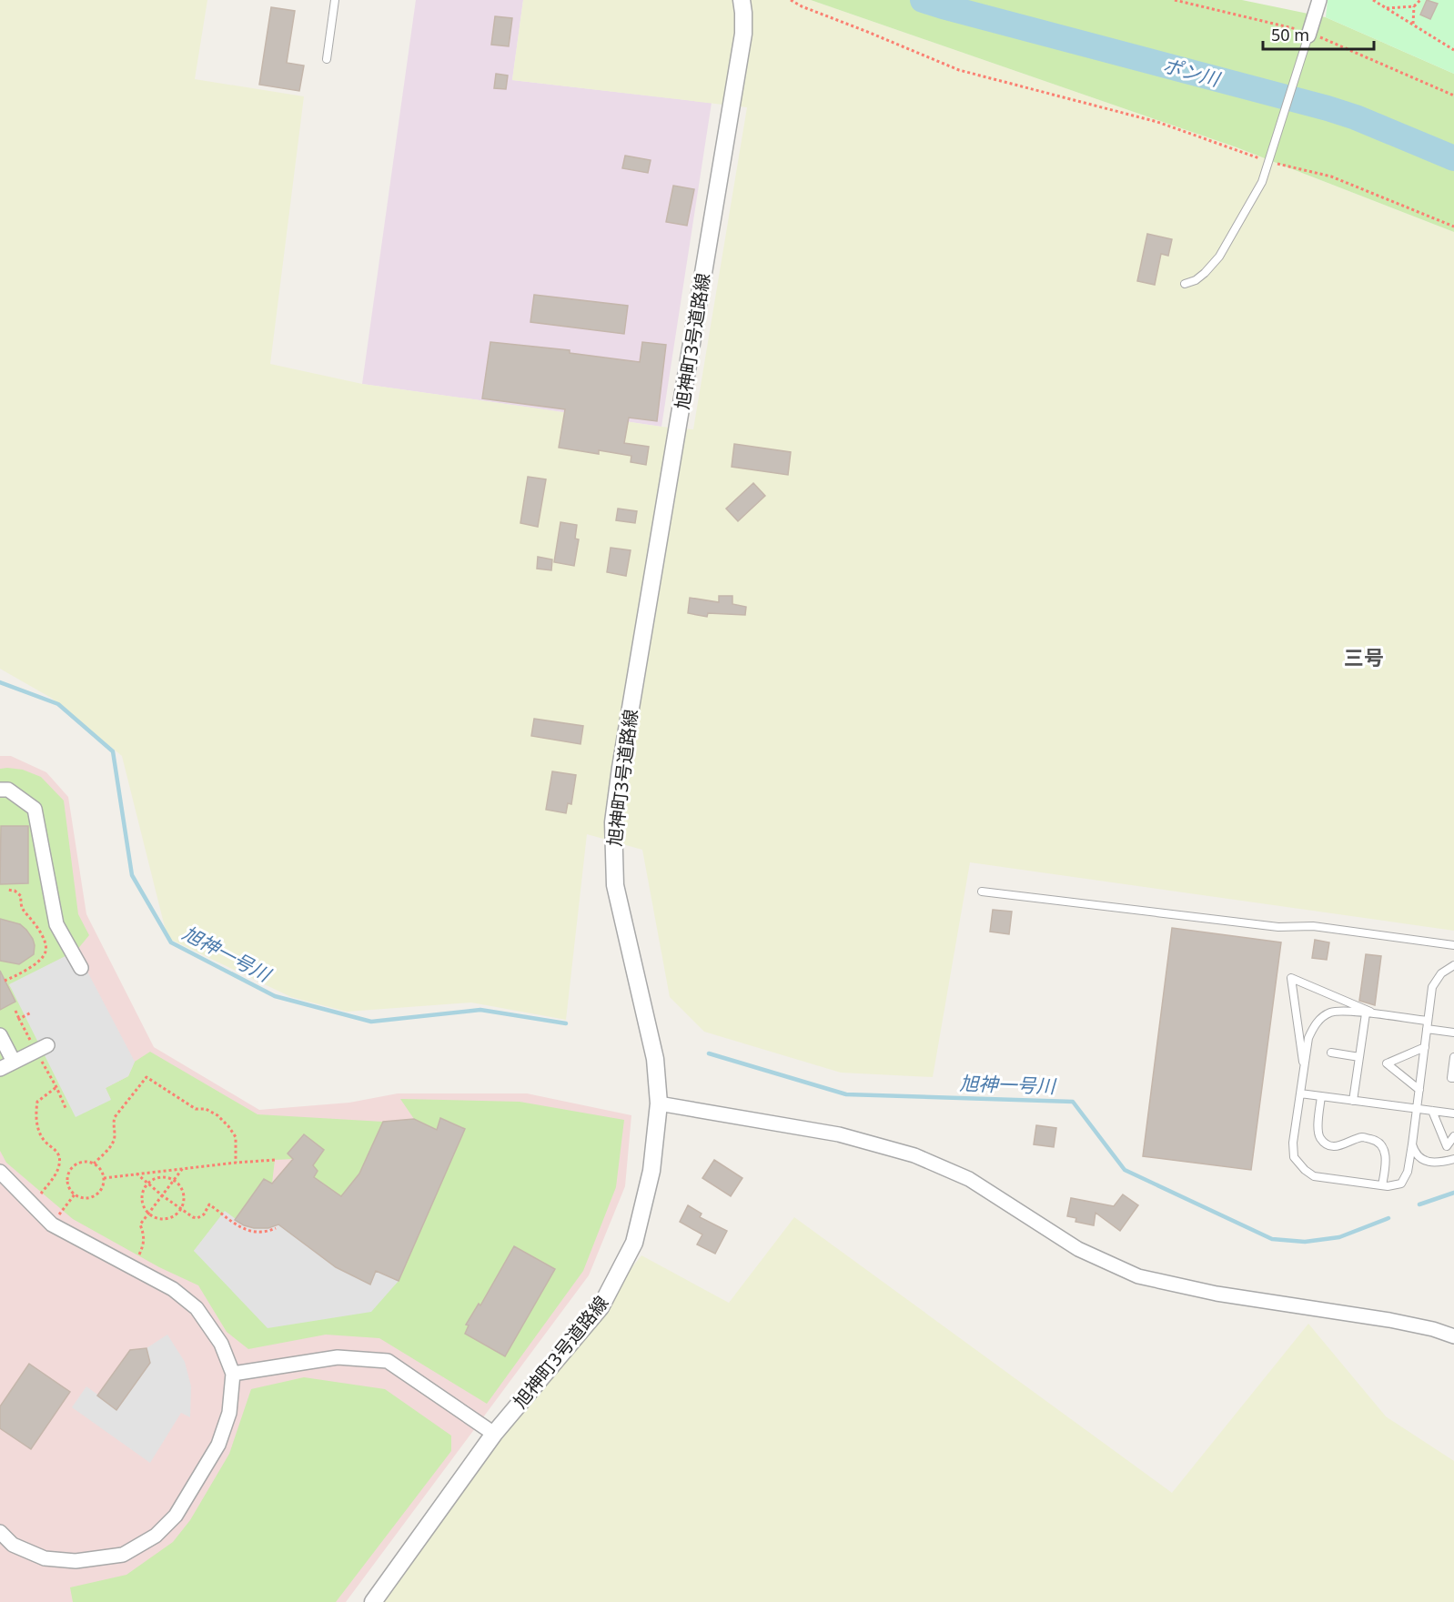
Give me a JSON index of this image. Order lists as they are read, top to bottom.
{
  "streets": {
    "street": ["旭神町3号道路線"]
  },
  "districts": ["三号"],
  "water": ["ポン川", "旭神一号川"],
  "scale_bar": "50 m"
}
